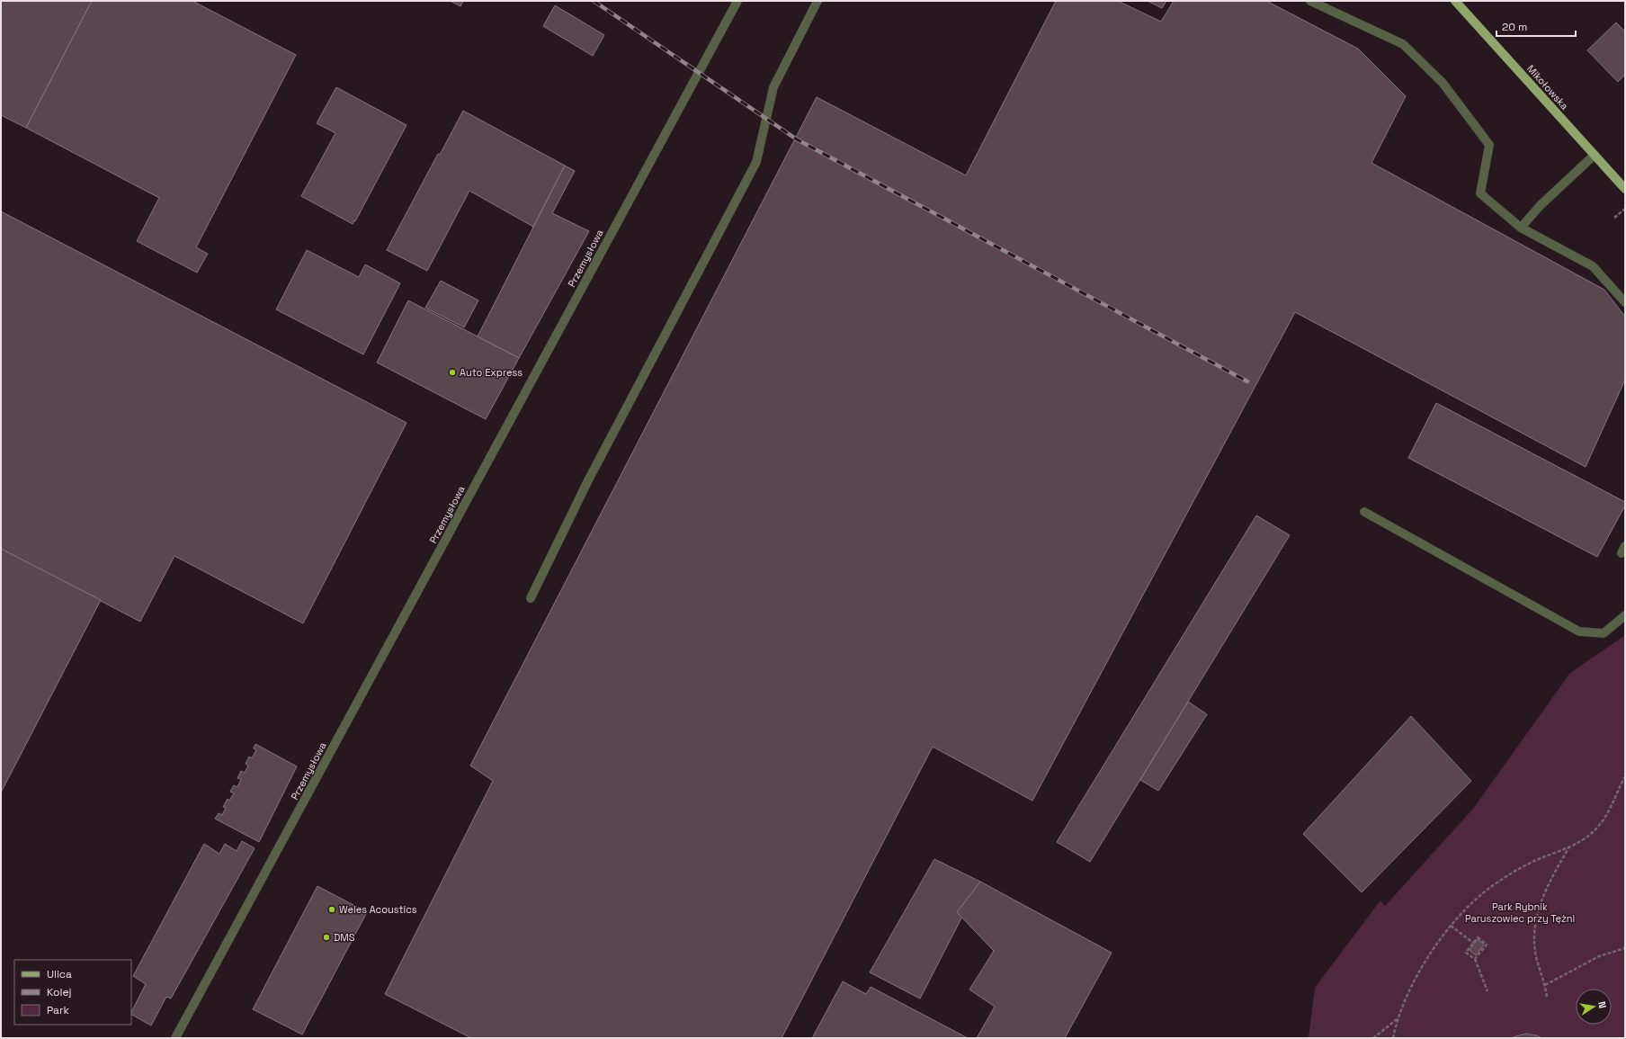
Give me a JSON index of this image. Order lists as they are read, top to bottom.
{
  "streets": {
    "main road": ["Mikołowska"],
    "street": ["Przemysłowa"]
  },
  "parks": ["Park Rybnik Paruszowiec przy Tężni"],
  "places": ["Auto Express", "Weles Acoustics", "DMS"],
  "legend": ["Ulica", "Kolej", "Park"],
  "scale_bar": "20 m",
  "north": "right"
}
